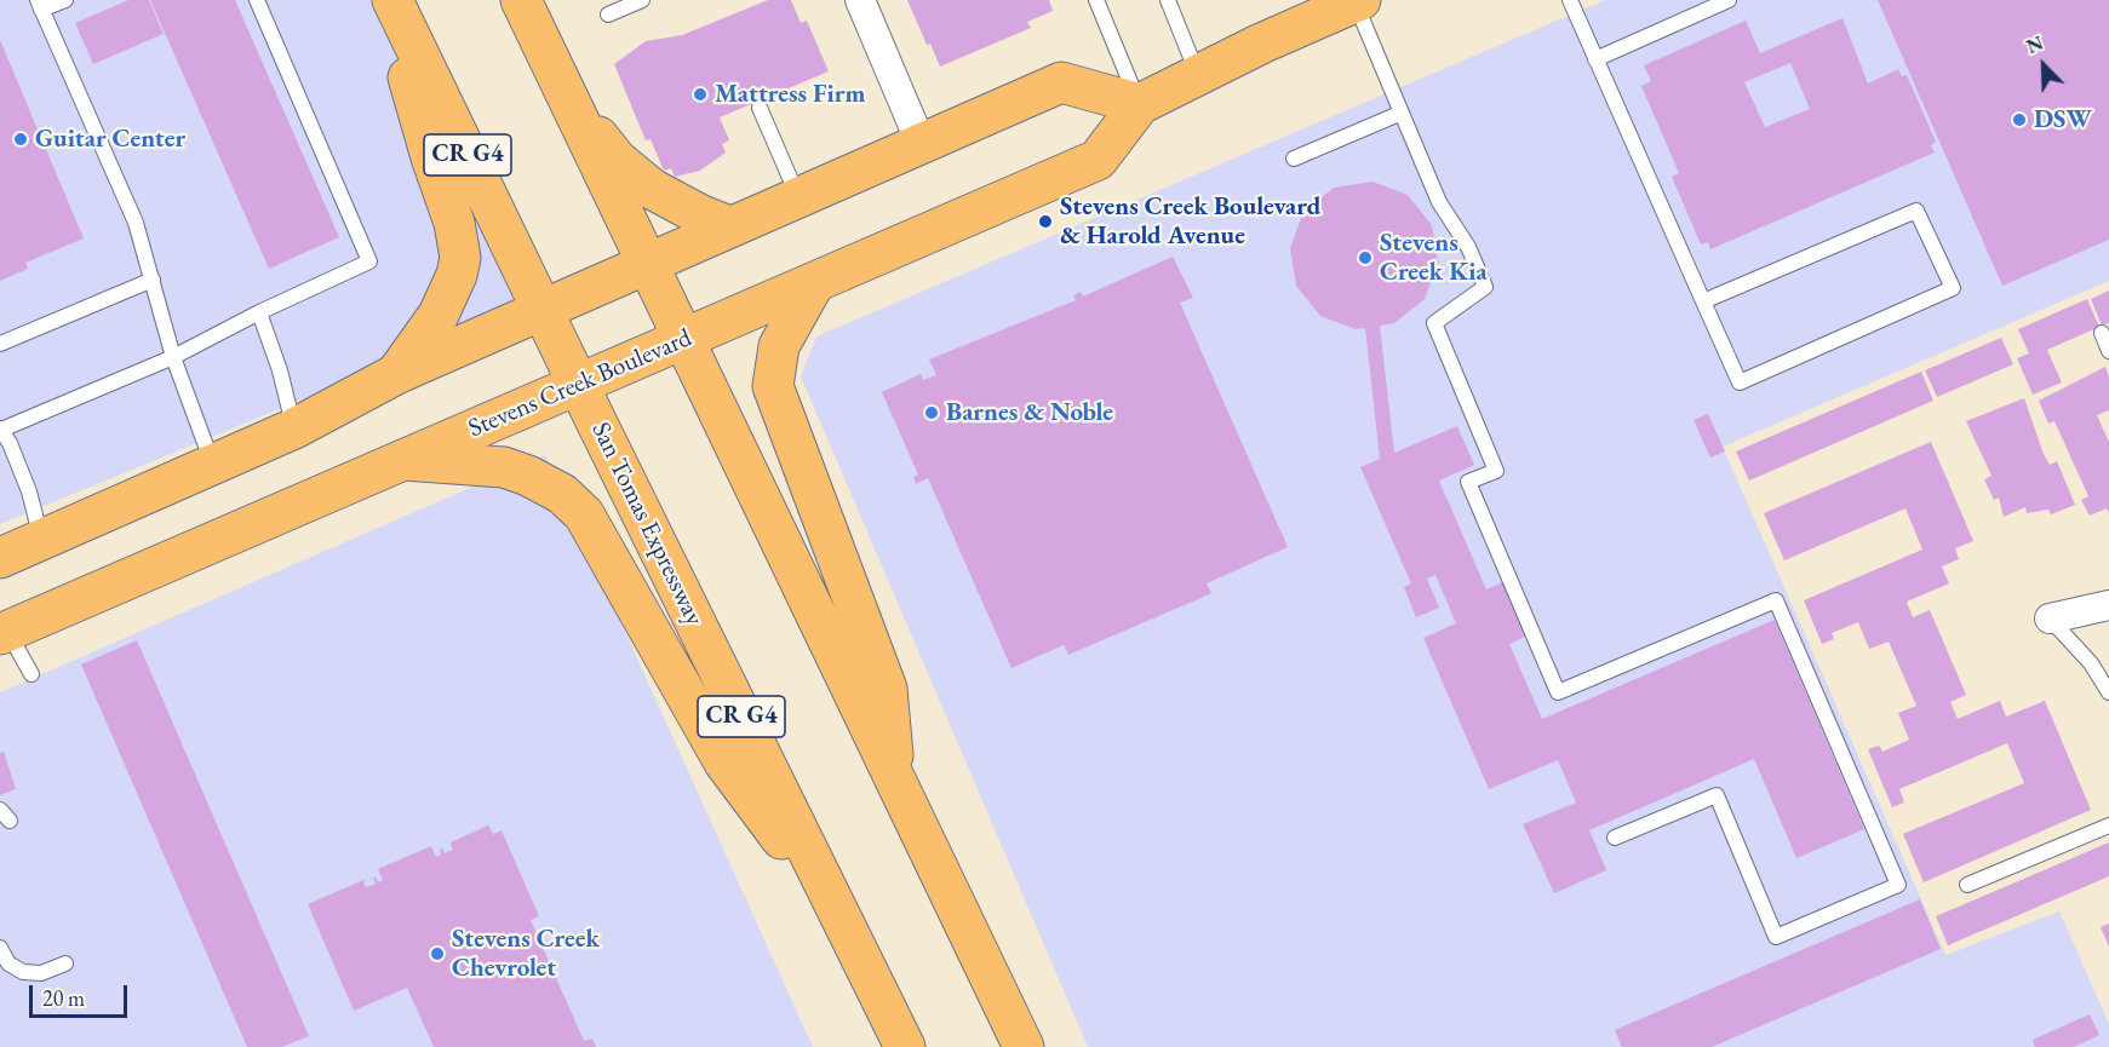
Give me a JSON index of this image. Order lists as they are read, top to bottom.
{
  "streets": {
    "main road": ["CR G4", "Stevens Creek Boulevard", "San Tomas Expressway"]
  },
  "crossings": [
    ["Stevens Creek Boulevard", "San Tomas Expressway"]
  ],
  "places": [
    "Mattress Firm",
    "DSW",
    "Guitar Center",
    "Stevens Creek Boulevard & Harold Avenue",
    "Stevens Creek Kia",
    "Barnes & Noble",
    "Stevens Creek Chevrolet"
  ],
  "scale_bar": "20 m",
  "north": "top left"
}
